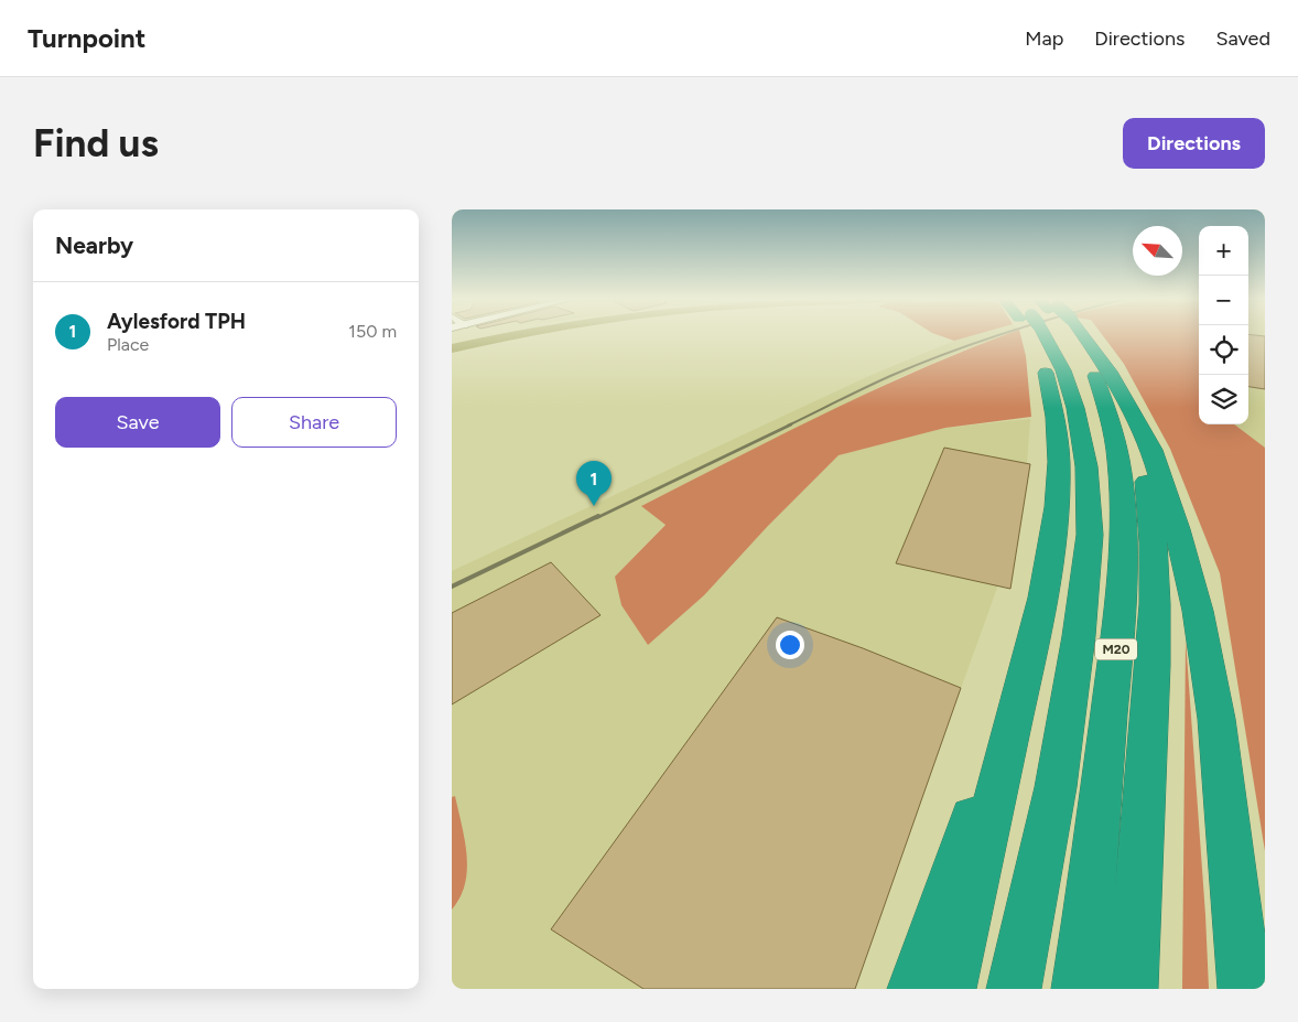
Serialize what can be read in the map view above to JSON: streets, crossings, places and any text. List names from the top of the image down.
{
  "streets": {
    "highway": ["M20"]
  },
  "north": "top left",
  "page": {
    "header": "Turnpoint",
    "nav": ["Map", "Directions", "Saved"],
    "buttons": [
      "Directions",
      ["Save", "Share"]
    ],
    "title": "Find us",
    "heading": "Nearby",
    "map_buttons": ["+", "−"],
    "list": [
      {
        "mark": "1",
        "name": "Aylesford TPH",
        "note": "Place",
        "value": "150 m"
      }
    ],
    "pins": "1"
  }
}
